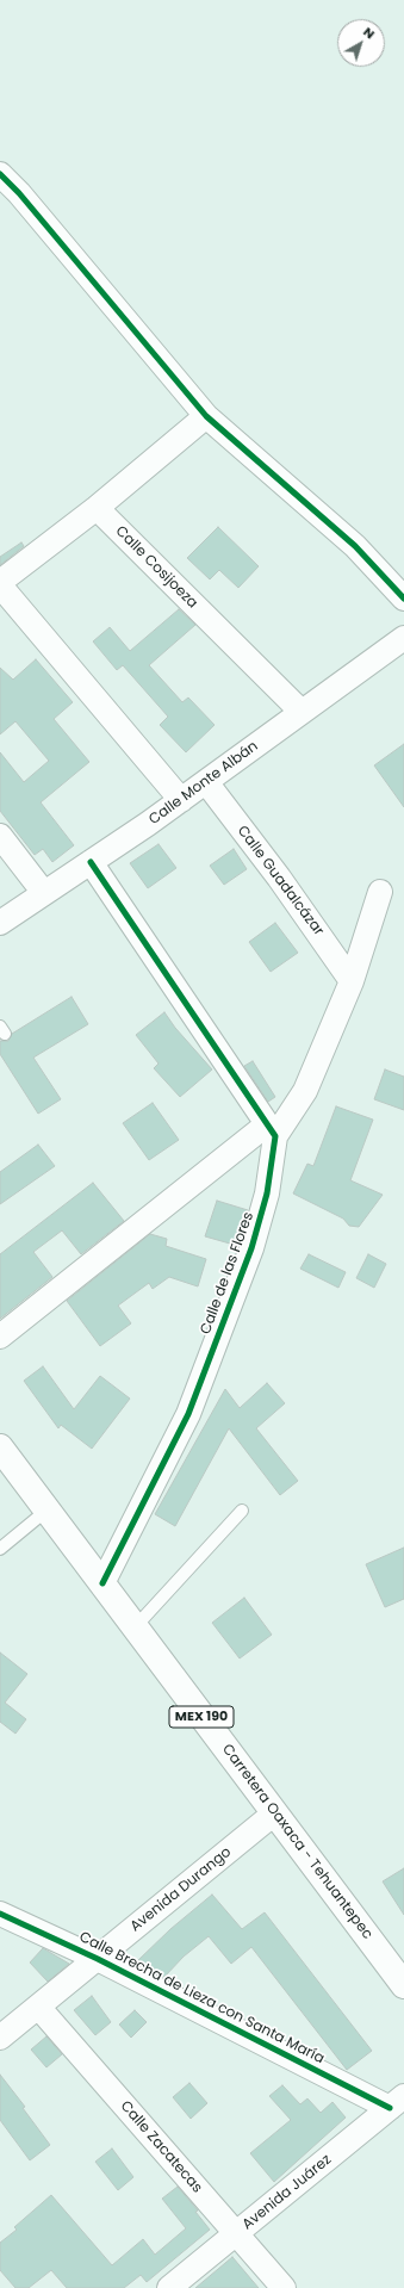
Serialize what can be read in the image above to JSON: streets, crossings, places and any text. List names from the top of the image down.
{
  "streets": {
    "main road": ["MEX 190", "Carretera Oaxaca - Tehuantepec"],
    "street": [
      "Calle Cosijoeza",
      "Calle Monte Albán",
      "Calle Guadalcázar",
      "Calle de las Flores",
      "Avenida Durango",
      "Calle Brecha de Lieza con Santa María",
      "Calle Zacatecas",
      "Avenida Juárez"
    ]
  },
  "crossings": [
    ["Calle Cosijoeza", "Calle Monte Albán"],
    ["Calle Monte Albán", "Calle Guadalcázar"],
    ["Calle Guadalcázar", "Calle de las Flores"],
    ["Calle de las Flores", "Carretera Oaxaca - Tehuantepec"],
    ["Carretera Oaxaca - Tehuantepec", "Avenida Durango"],
    ["Avenida Durango", "Calle Brecha de Lieza con Santa María"],
    ["Avenida Durango", "Calle Zacatecas"],
    ["Calle Brecha de Lieza con Santa María", "Avenida Juárez"],
    ["Calle Zacatecas", "Avenida Juárez"]
  ],
  "north": "top right"
}
